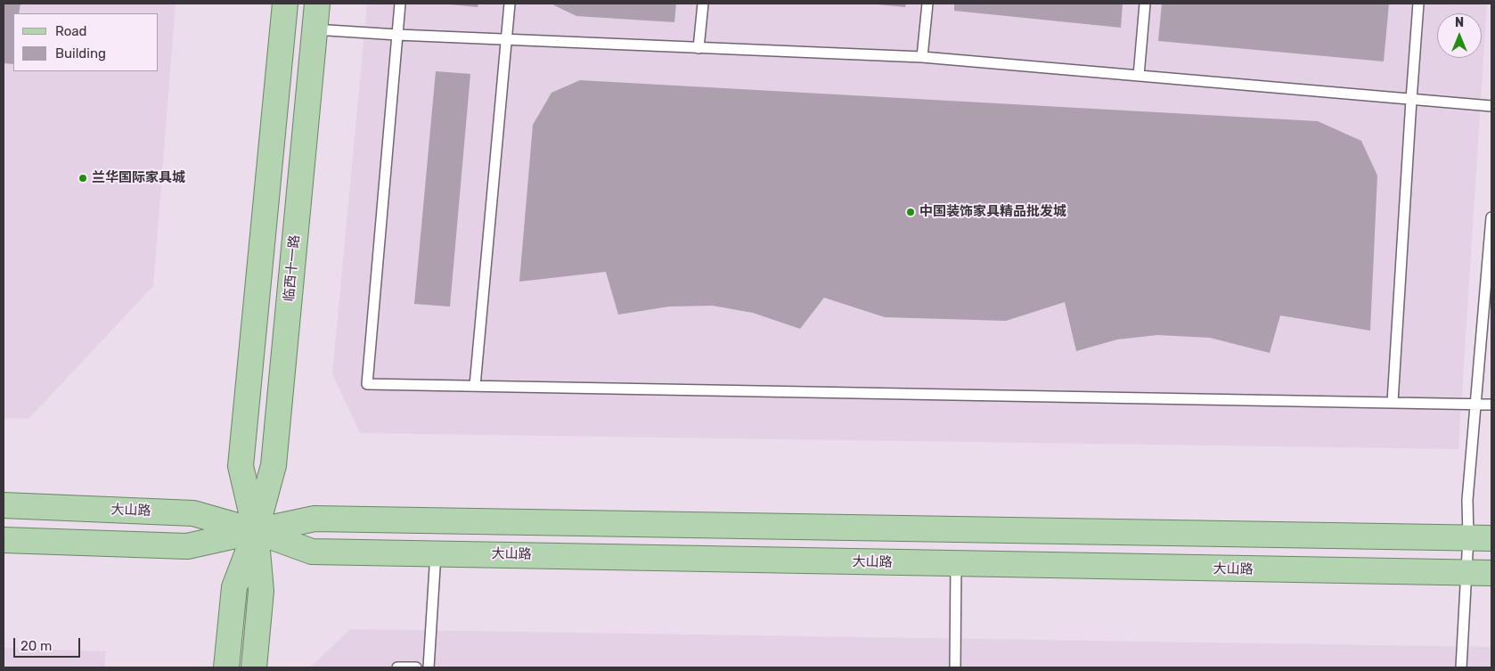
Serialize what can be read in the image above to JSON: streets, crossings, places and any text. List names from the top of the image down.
{
  "streets": {
    "main road": ["临西十一路", "大山路"]
  },
  "crossings": [
    ["临西十一路", "大山路"]
  ],
  "places": ["兰华国际家具城", "中国装饰家具精品批发城"],
  "legend": ["Road", "Building"],
  "scale_bar": "20 m",
  "north": "top"
}
